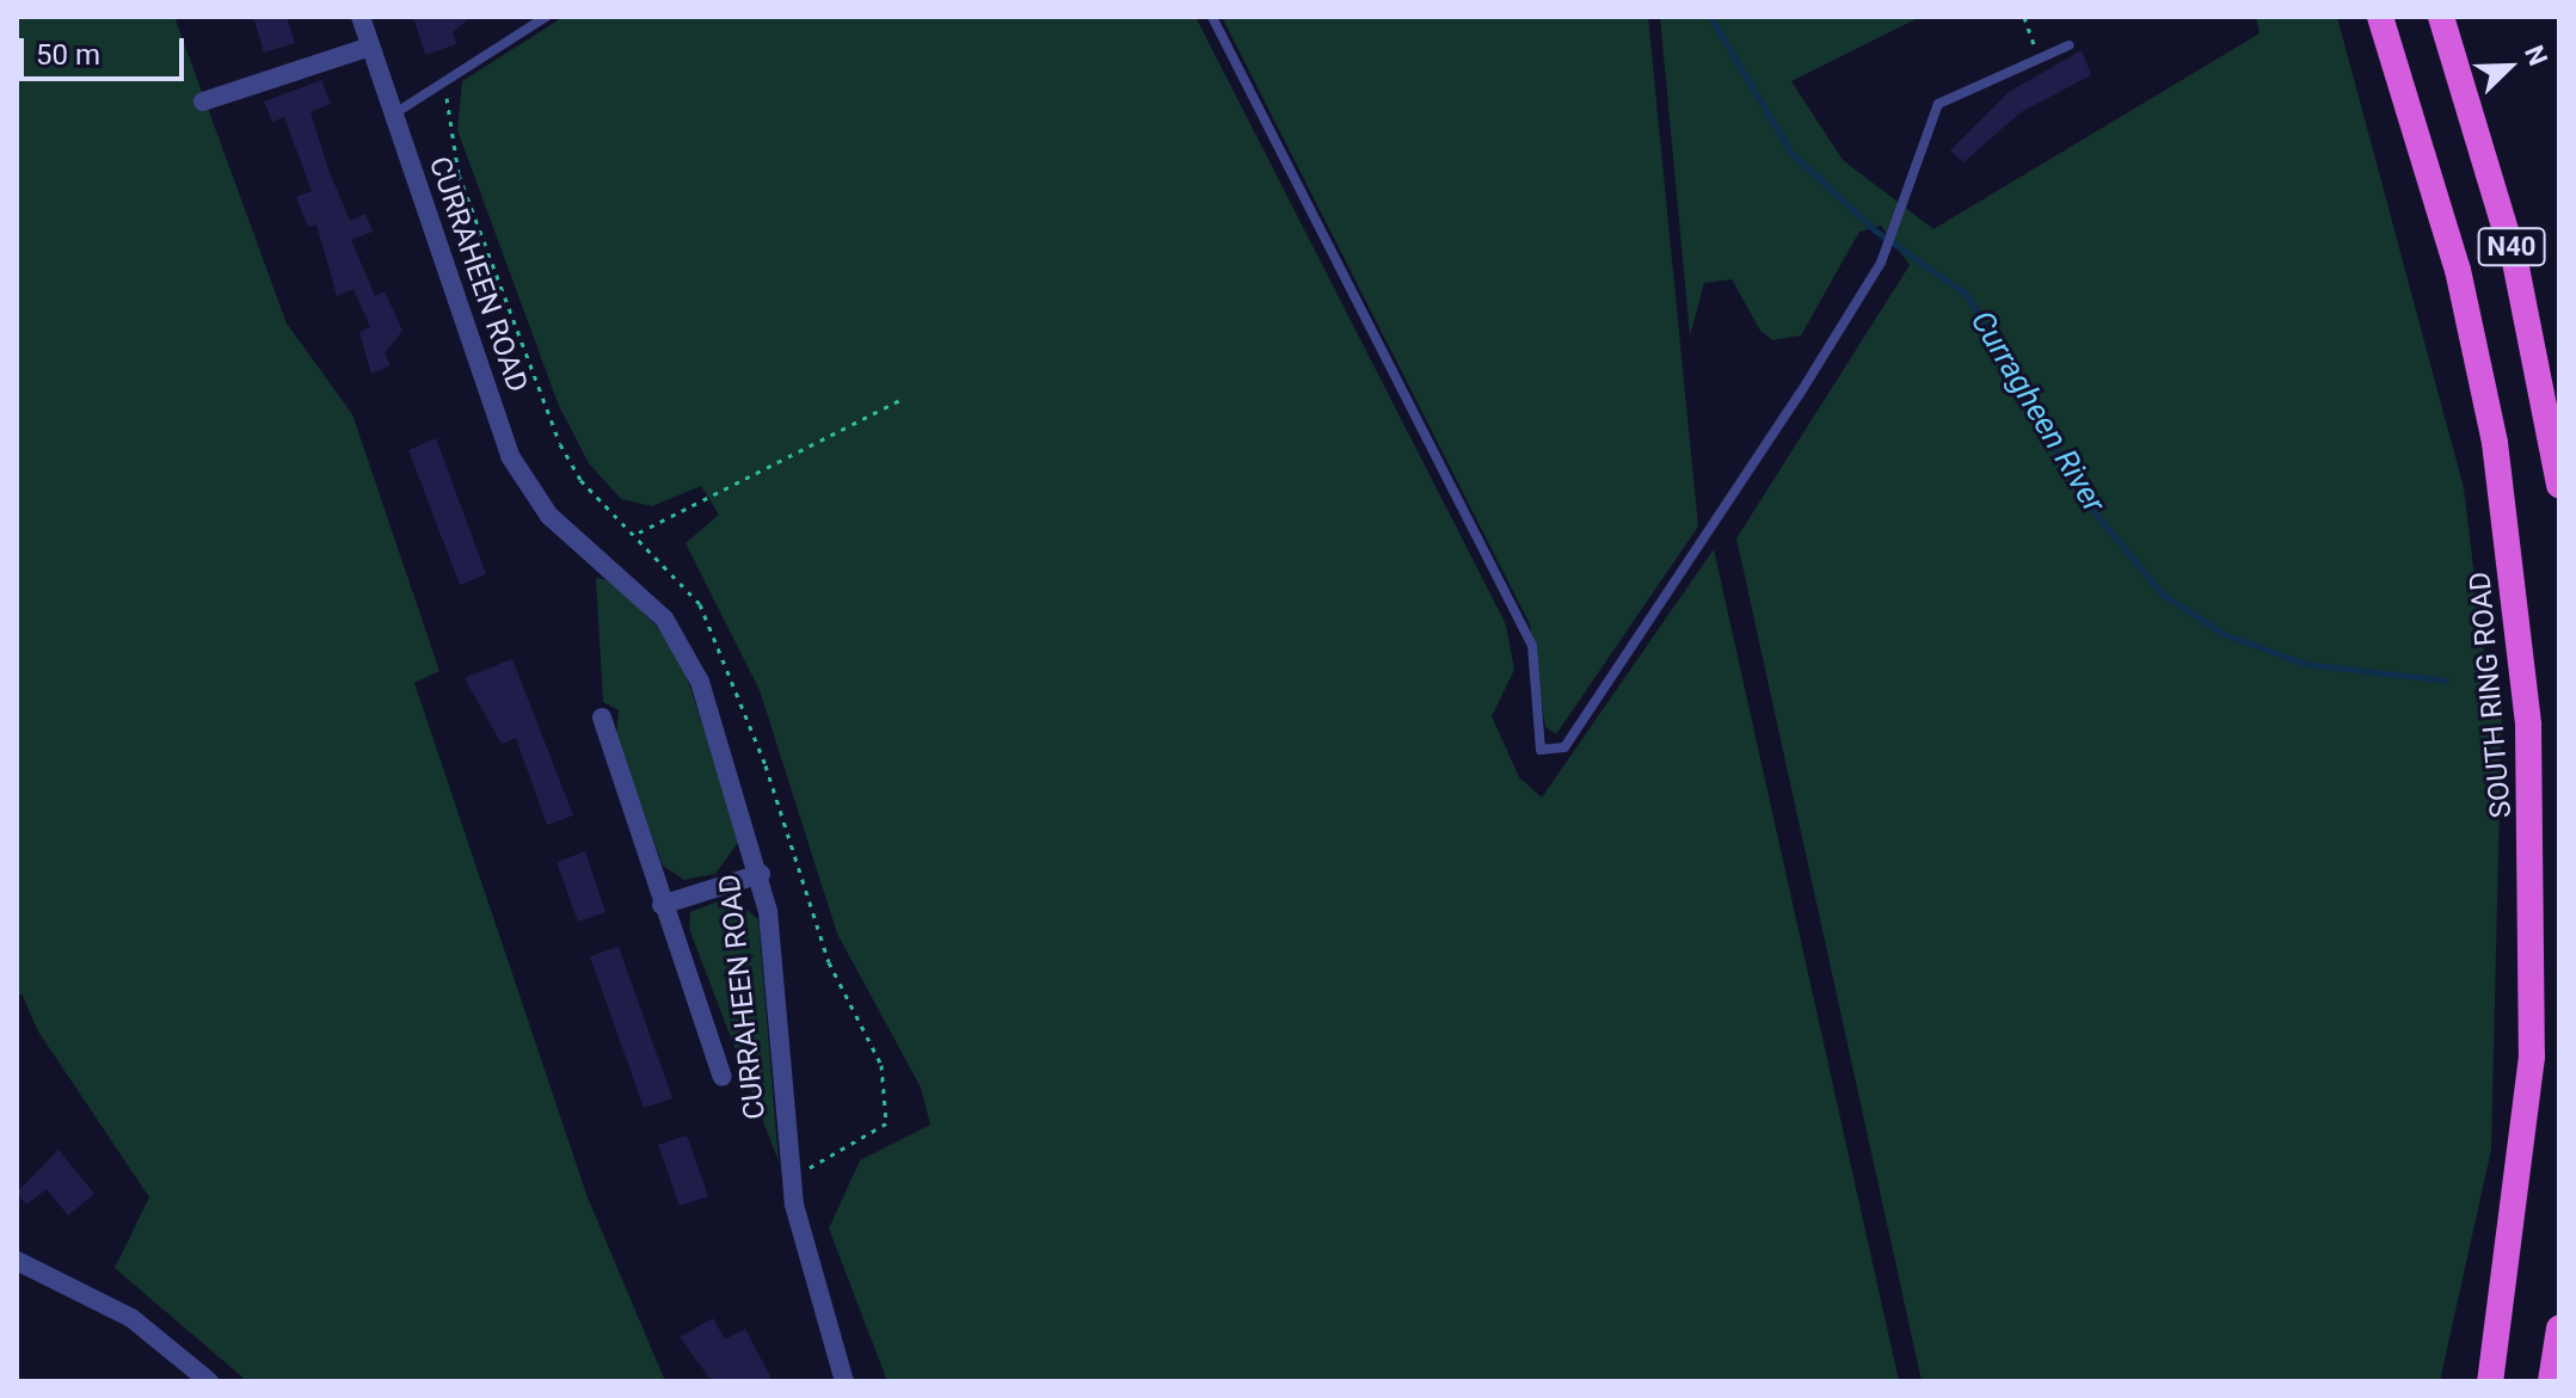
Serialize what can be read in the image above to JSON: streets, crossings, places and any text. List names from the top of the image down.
{
  "streets": {
    "highway": ["N40", "SOUTH RING ROAD"],
    "street": ["CURRAHEEN ROAD"]
  },
  "water": ["Curragheen River"],
  "scale_bar": "50 m",
  "north": "top right"
}
